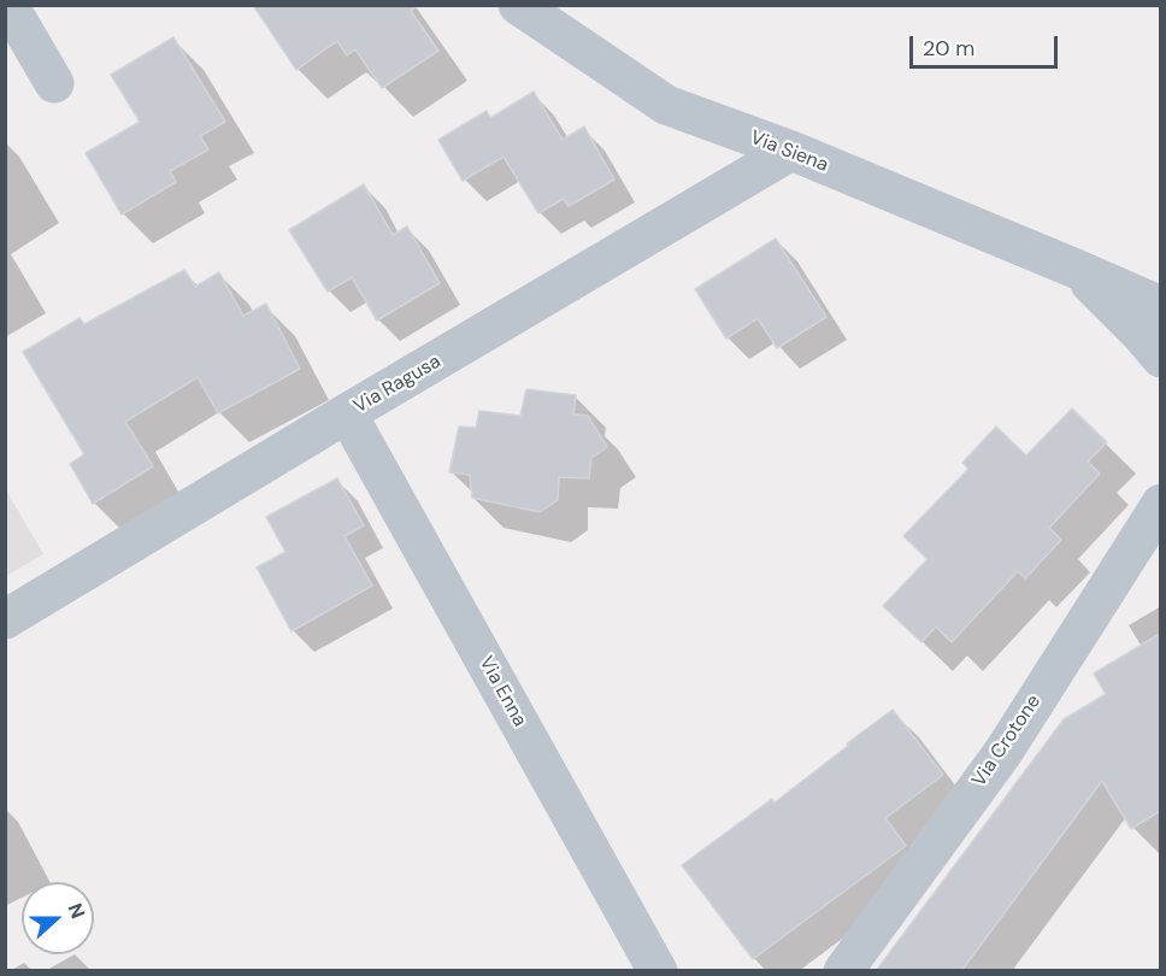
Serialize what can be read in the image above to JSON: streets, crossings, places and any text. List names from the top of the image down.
{
  "streets": {
    "street": [
      "Via Siena",
      "Via Ragusa",
      "Via Enna",
      "Via Crotone"
    ]
  },
  "crossings": [
    ["Via Siena", "Via Ragusa"],
    ["Via Ragusa", "Via Enna"]
  ],
  "scale_bar": "20 m",
  "north": "right"
}
